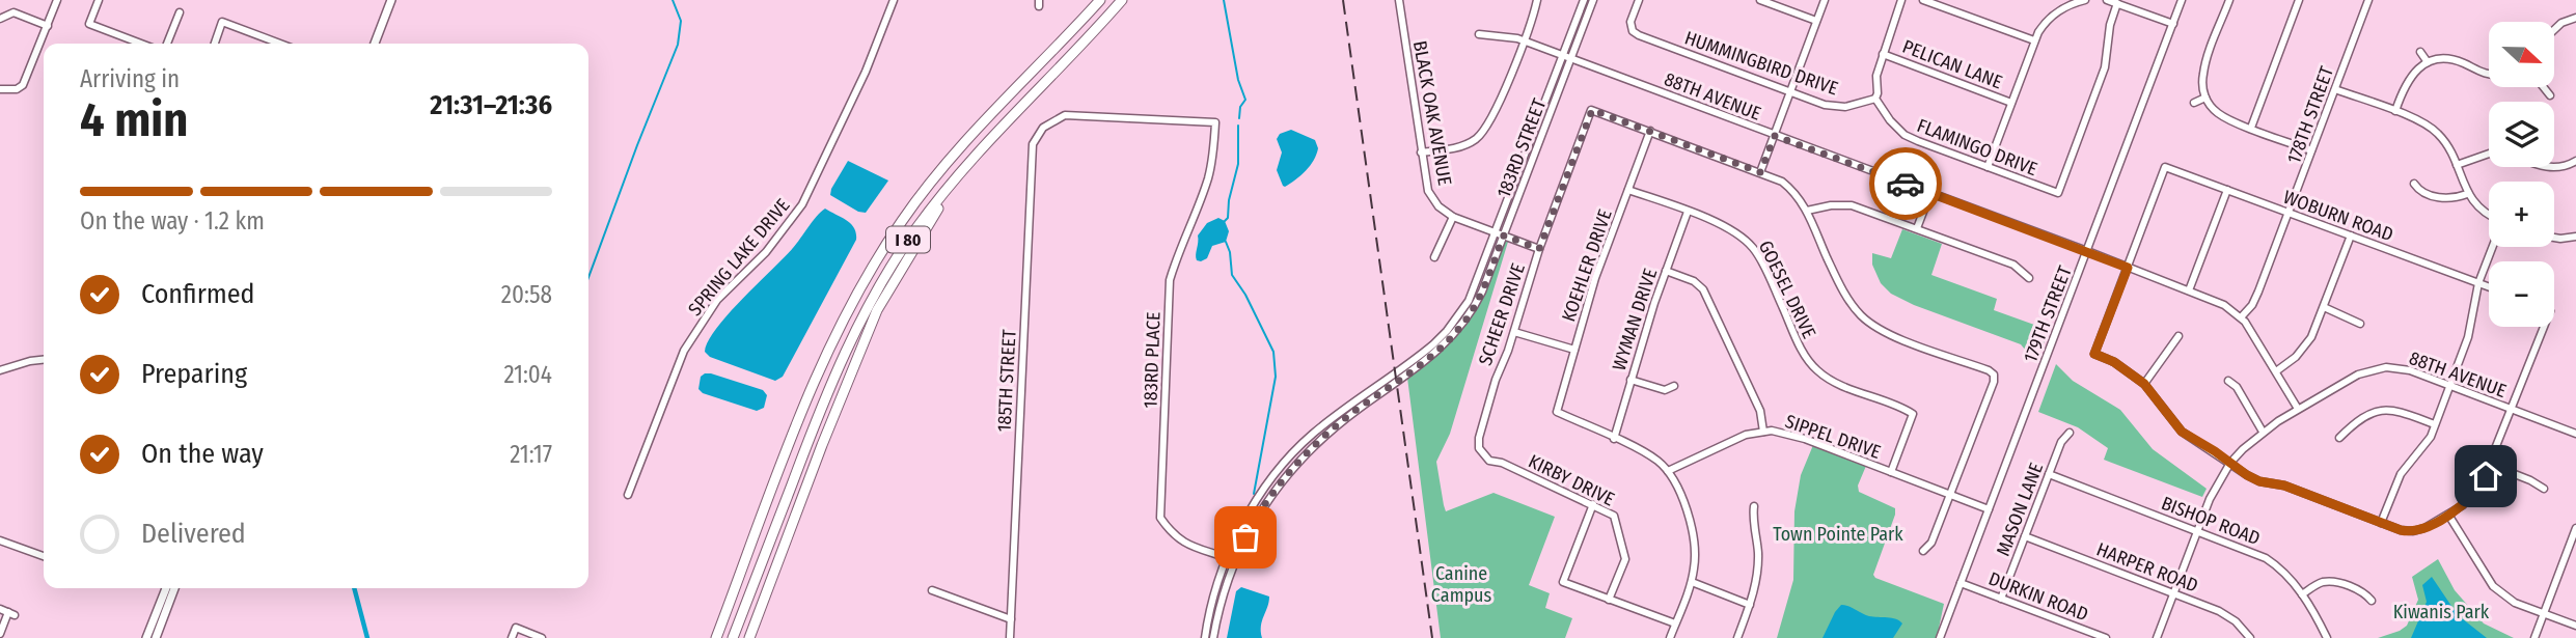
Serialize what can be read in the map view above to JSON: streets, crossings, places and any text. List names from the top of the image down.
{
  "streets": {
    "highway": ["I 80"],
    "street": [
      "HUMMINGBIRD DRIVE",
      "PELICAN LANE",
      "88TH AVENUE",
      "BLACK OAK AVENUE",
      "178TH STREET",
      "FLAMINGO DRIVE",
      "183RD STREET",
      "WOBURN ROAD",
      "SPRING LAKE DRIVE",
      "KOEHLER DRIVE",
      "GOESEL DRIVE",
      "SCHEER DRIVE",
      "179TH STREET",
      "WYMAN DRIVE",
      "183RD PLACE",
      "185TH STREET",
      "SIPPEL DRIVE",
      "KIRBY DRIVE",
      "MASON LANE",
      "BISHOP ROAD",
      "HARPER ROAD",
      "DURKIN ROAD"
    ]
  },
  "crossings": [
    ["HUMMINGBIRD DRIVE", "FLAMINGO DRIVE"],
    ["88TH AVENUE", "178TH STREET"],
    ["88TH AVENUE", "183RD STREET"],
    ["88TH AVENUE", "WOBURN ROAD"],
    ["88TH AVENUE", "179TH STREET"],
    ["BLACK OAK AVENUE", "183RD STREET"],
    ["BLACK OAK AVENUE", "SCHEER DRIVE"],
    ["178TH STREET", "WOBURN ROAD"],
    ["183RD STREET", "183RD PLACE"],
    ["KOEHLER DRIVE", "GOESEL DRIVE"],
    ["KOEHLER DRIVE", "SCHEER DRIVE"],
    ["KOEHLER DRIVE", "WYMAN DRIVE"],
    ["GOESEL DRIVE", "WYMAN DRIVE"],
    ["GOESEL DRIVE", "SIPPEL DRIVE"],
    ["SCHEER DRIVE", "KIRBY DRIVE"],
    ["179TH STREET", "SIPPEL DRIVE"],
    ["179TH STREET", "DURKIN ROAD"],
    ["183RD PLACE", "185TH STREET"],
    ["MASON LANE", "BISHOP ROAD"],
    ["MASON LANE", "HARPER ROAD"],
    ["MASON LANE", "DURKIN ROAD"]
  ],
  "parks": ["Town Pointe Park", "Canine Campus", "Kiwanis Park"],
  "north": "right",
  "page": {
    "map_buttons": ["+", "−"],
    "heading": ["4 min", "Arriving in", "21:31–21:36"],
    "bar": "On the way · 1.2 km",
    "list": [
      ["Confirmed", "20:58"],
      ["Preparing", "21:04"],
      ["On the way", "21:17"],
      "Delivered"
    ]
  }
}
